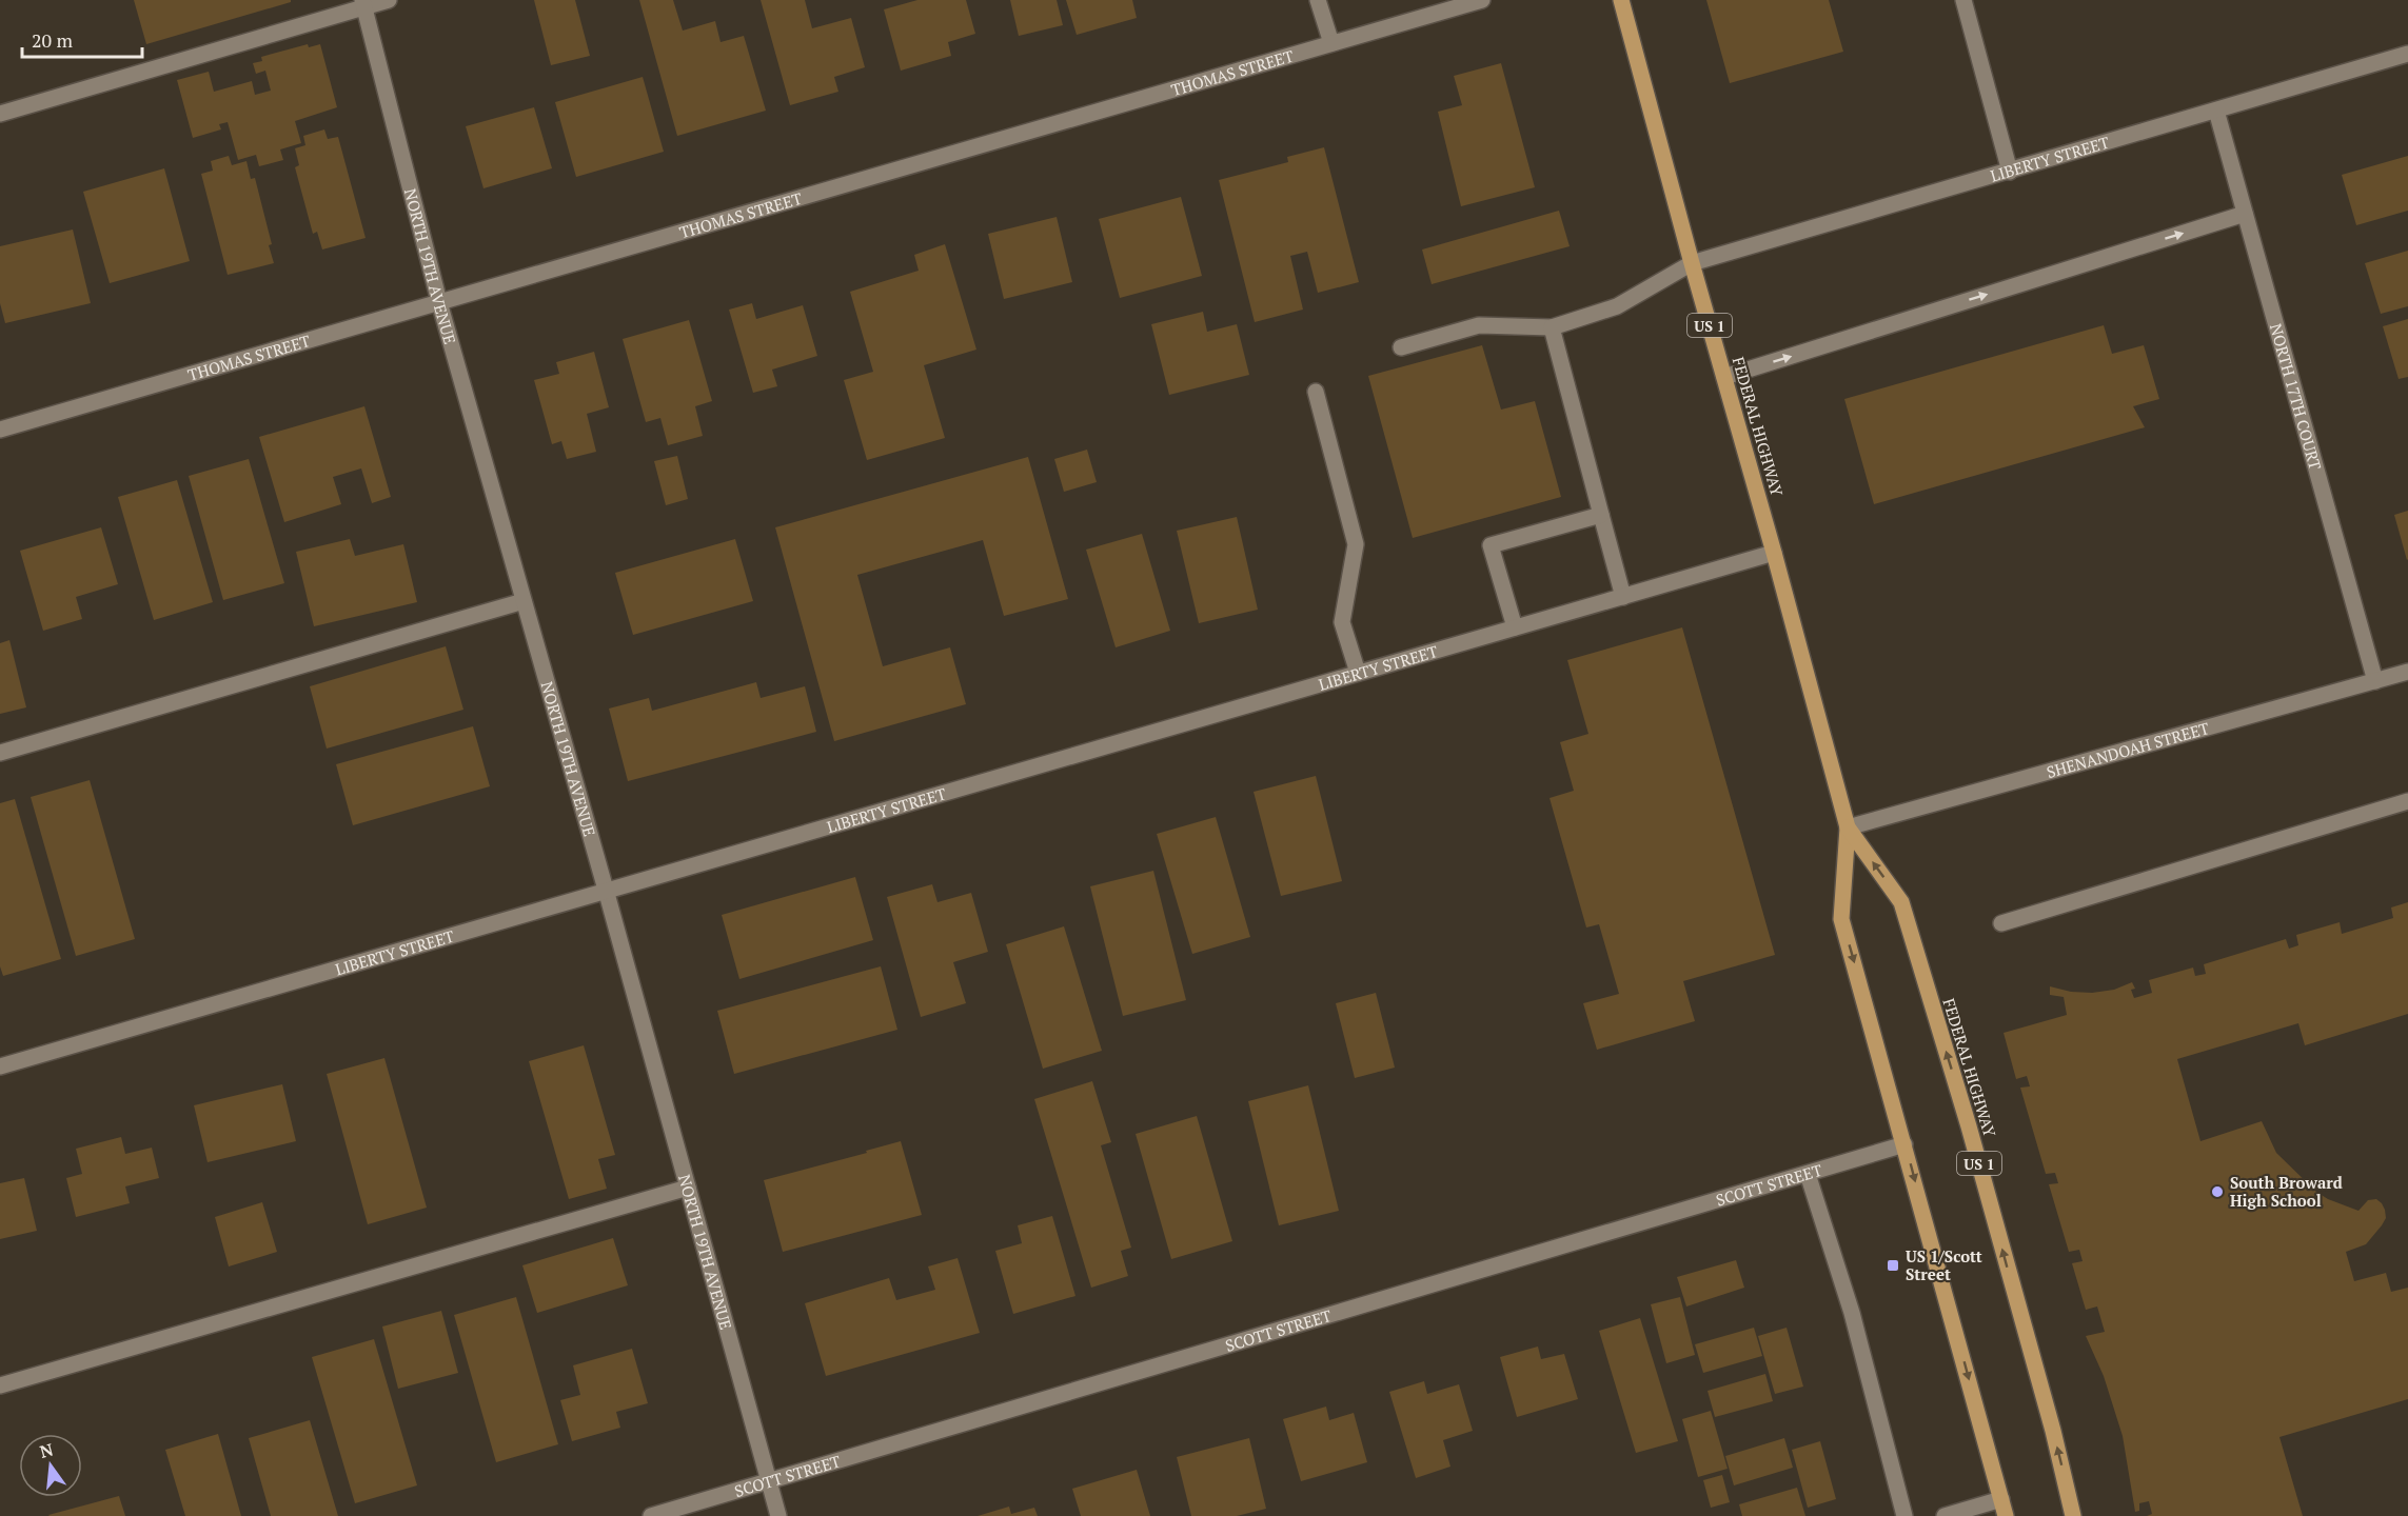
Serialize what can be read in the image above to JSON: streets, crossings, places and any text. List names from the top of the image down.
{
  "streets": {
    "main road": ["US 1", "FEDERAL HIGHWAY"],
    "street": [
      "THOMAS STREET",
      "LIBERTY STREET",
      "NORTH 19TH AVENUE",
      "NORTH 17TH COURT",
      "SHENANDOAH STREET",
      "SCOTT STREET"
    ]
  },
  "crossings": [
    ["THOMAS STREET", "NORTH 19TH AVENUE"],
    ["LIBERTY STREET", "NORTH 19TH AVENUE"],
    ["LIBERTY STREET", "NORTH 17TH COURT"],
    ["LIBERTY STREET", "FEDERAL HIGHWAY"],
    ["NORTH 19TH AVENUE", "SCOTT STREET"],
    ["NORTH 17TH COURT", "SHENANDOAH STREET"],
    ["FEDERAL HIGHWAY", "SHENANDOAH STREET"],
    ["FEDERAL HIGHWAY", "SCOTT STREET"]
  ],
  "places": {
    "other": ["South Broward High School"],
    "transit": ["US 1/Scott Street"]
  },
  "scale_bar": "20 m",
  "north": "top"
}
